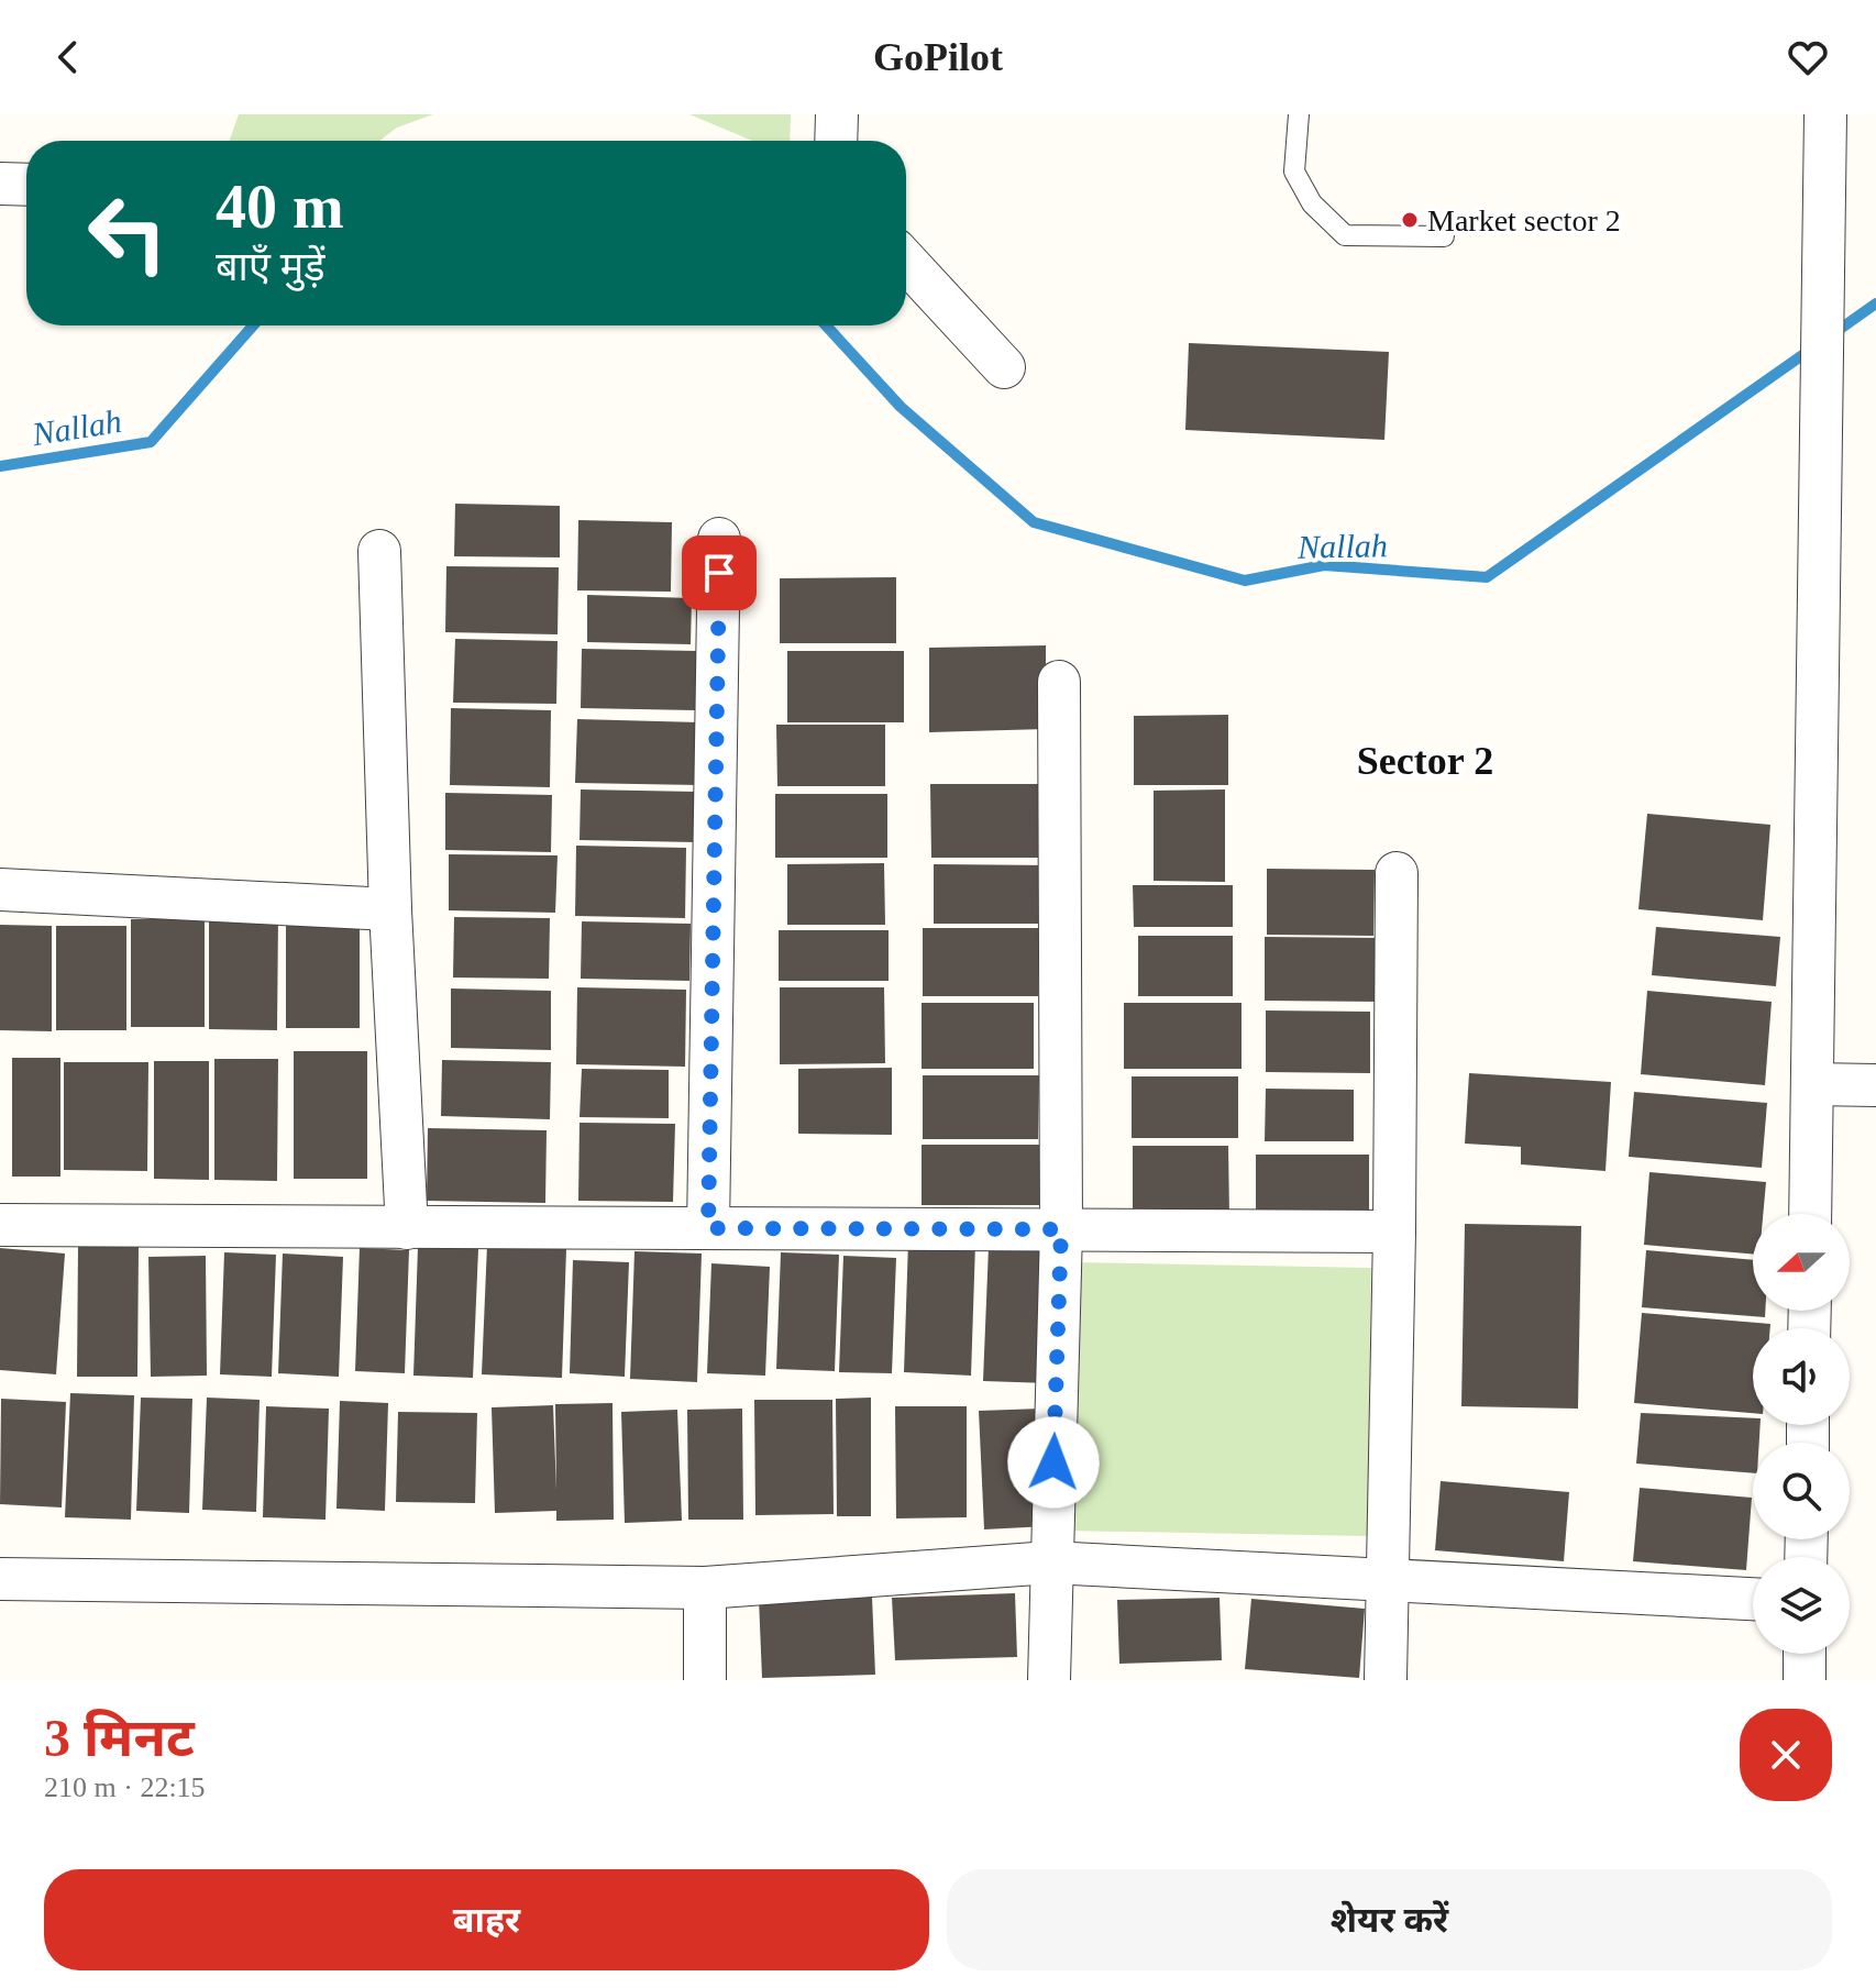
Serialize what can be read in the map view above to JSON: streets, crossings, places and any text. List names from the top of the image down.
{
  "districts": ["Sector 2"],
  "water": ["Nallah"],
  "places": ["Market sector 2"],
  "north": "left",
  "page": {
    "header": "GoPilot",
    "turn": ["40 m", "बाएँ मुड़ें"],
    "heading": ["3 मिनट", "210 m · 22:15"],
    "buttons": ["बाहर", "शेयर करें"]
  }
}
